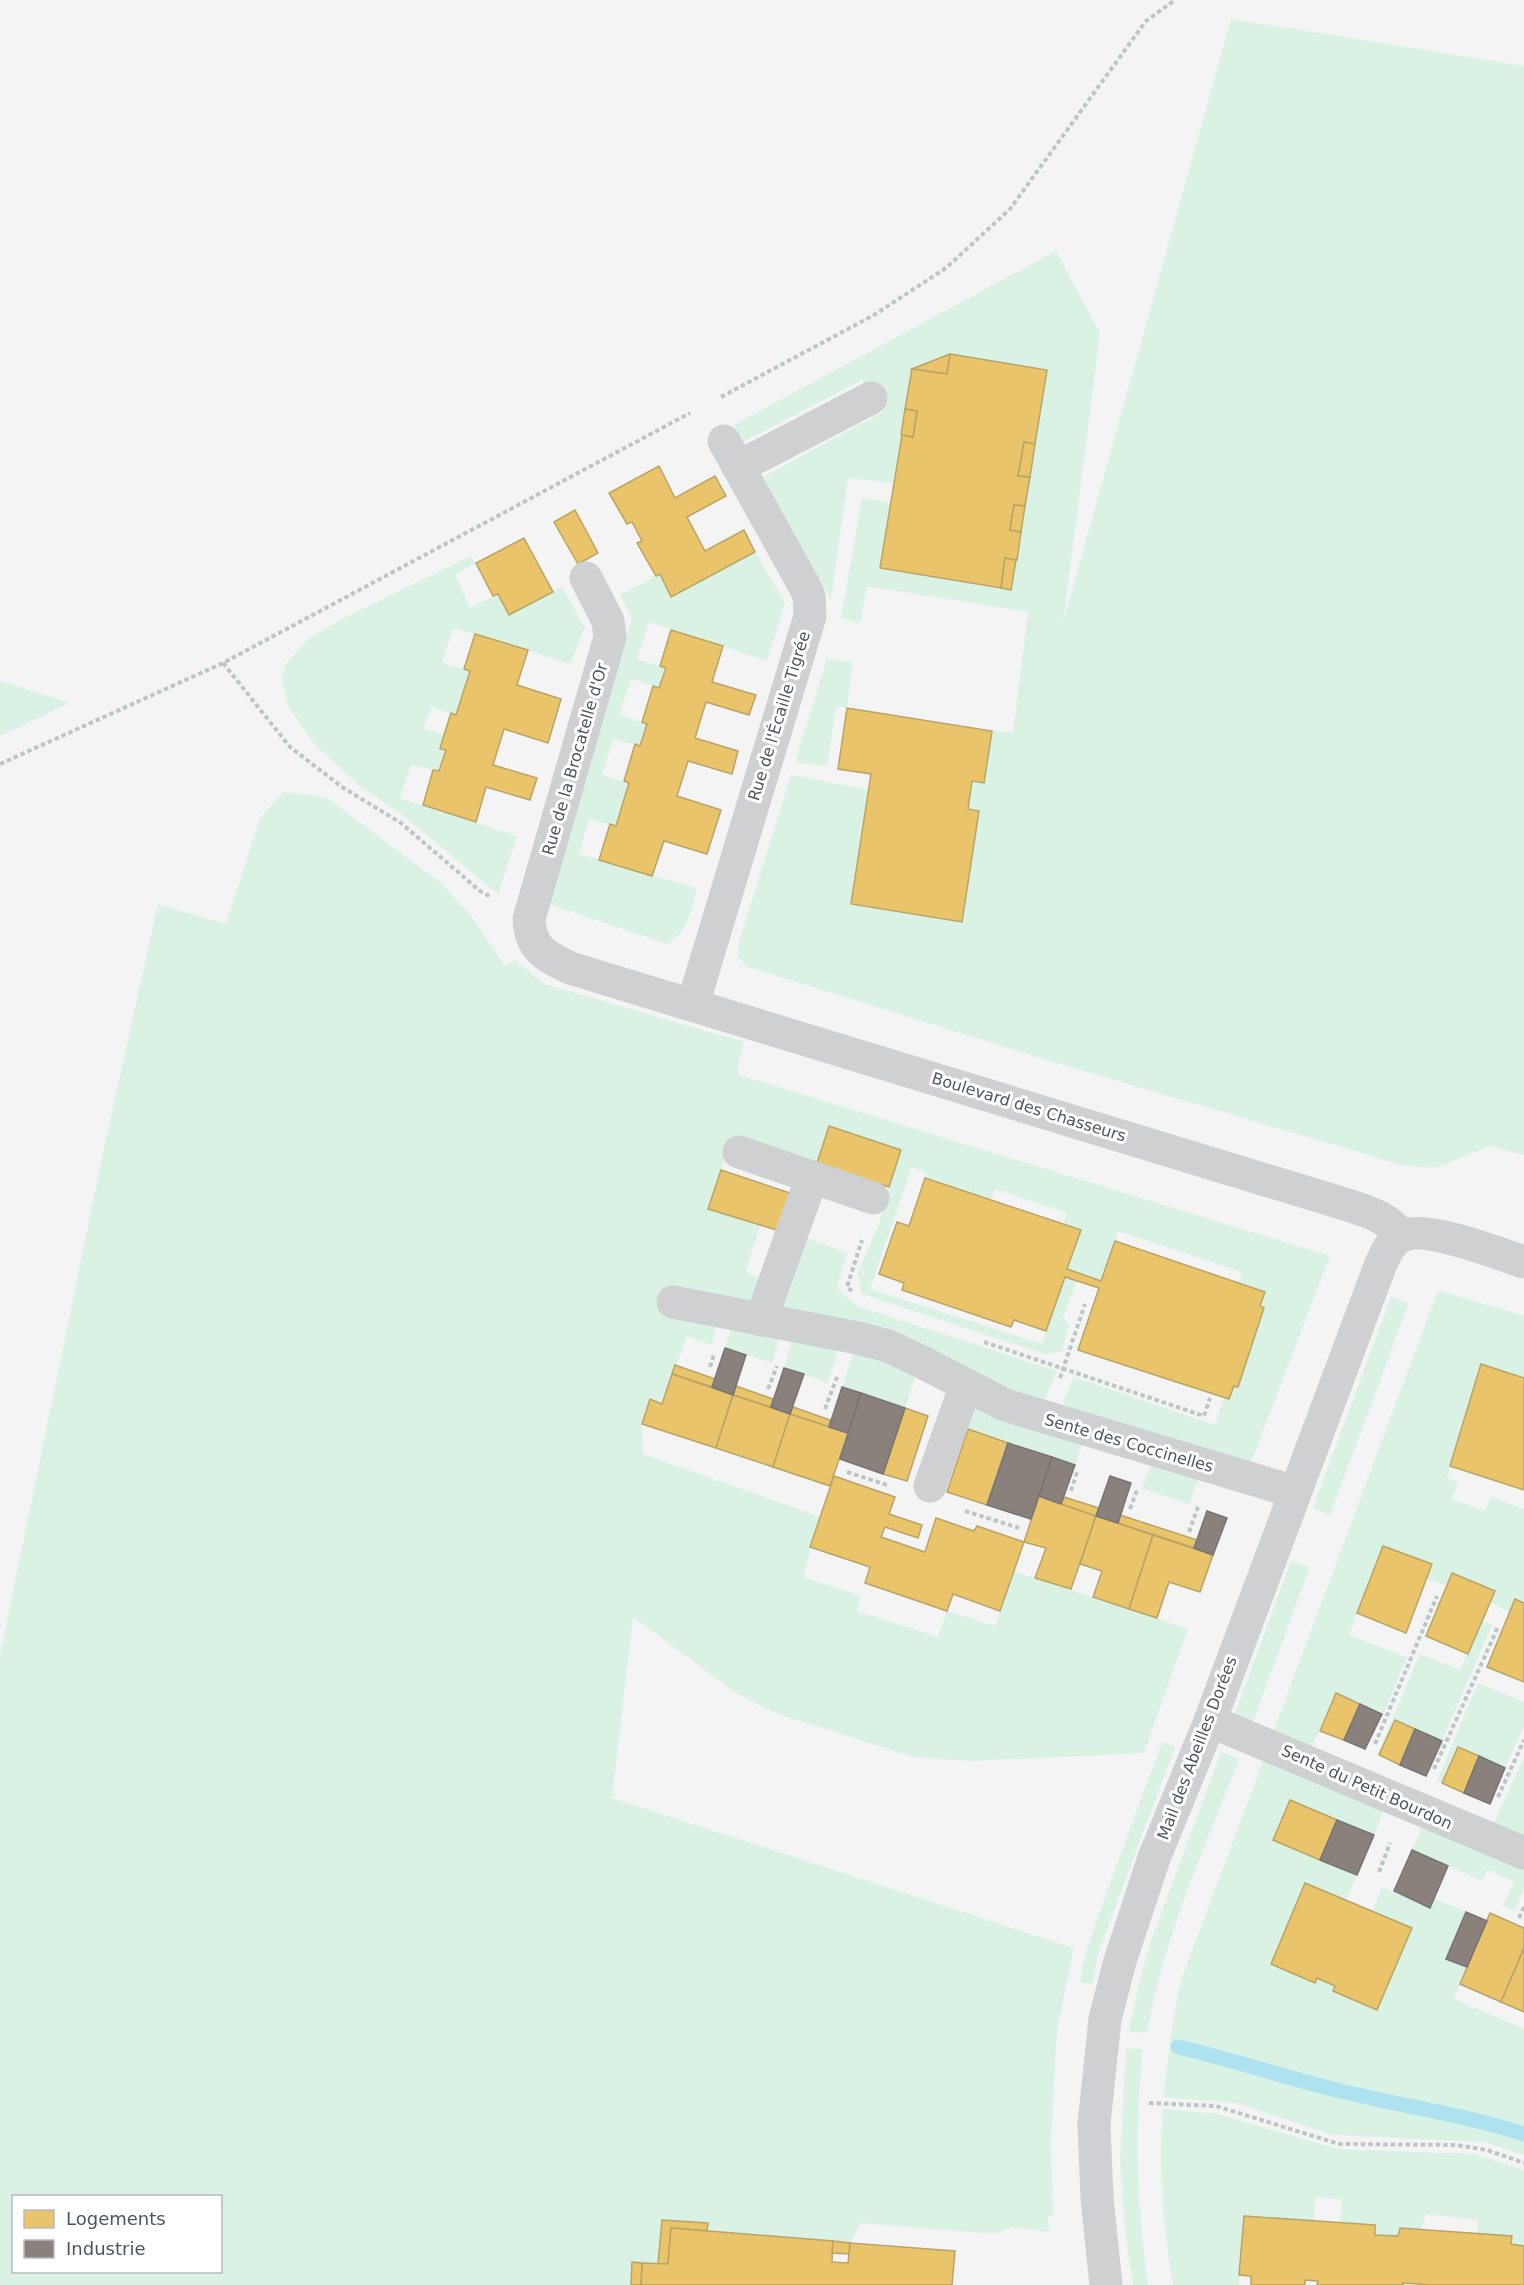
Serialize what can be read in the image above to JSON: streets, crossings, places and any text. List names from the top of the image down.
{
  "streets": {
    "street": [
      "Rue de l'Écaille Tigrée",
      "Rue de la Brocatelle d'Or",
      "Boulevard des Chasseurs",
      "Sente des Coccinelles",
      "Mail des Abeilles Dorées",
      "Sente du Petit Bourdon"
    ]
  },
  "crossings": [
    ["Rue de l'Écaille Tigrée", "Boulevard des Chasseurs"],
    ["Rue de la Brocatelle d'Or", "Boulevard des Chasseurs"],
    ["Boulevard des Chasseurs", "Mail des Abeilles Dorées"],
    ["Sente des Coccinelles", "Mail des Abeilles Dorées"],
    ["Mail des Abeilles Dorées", "Sente du Petit Bourdon"]
  ],
  "legend": ["Logements", "Industrie"]
}
